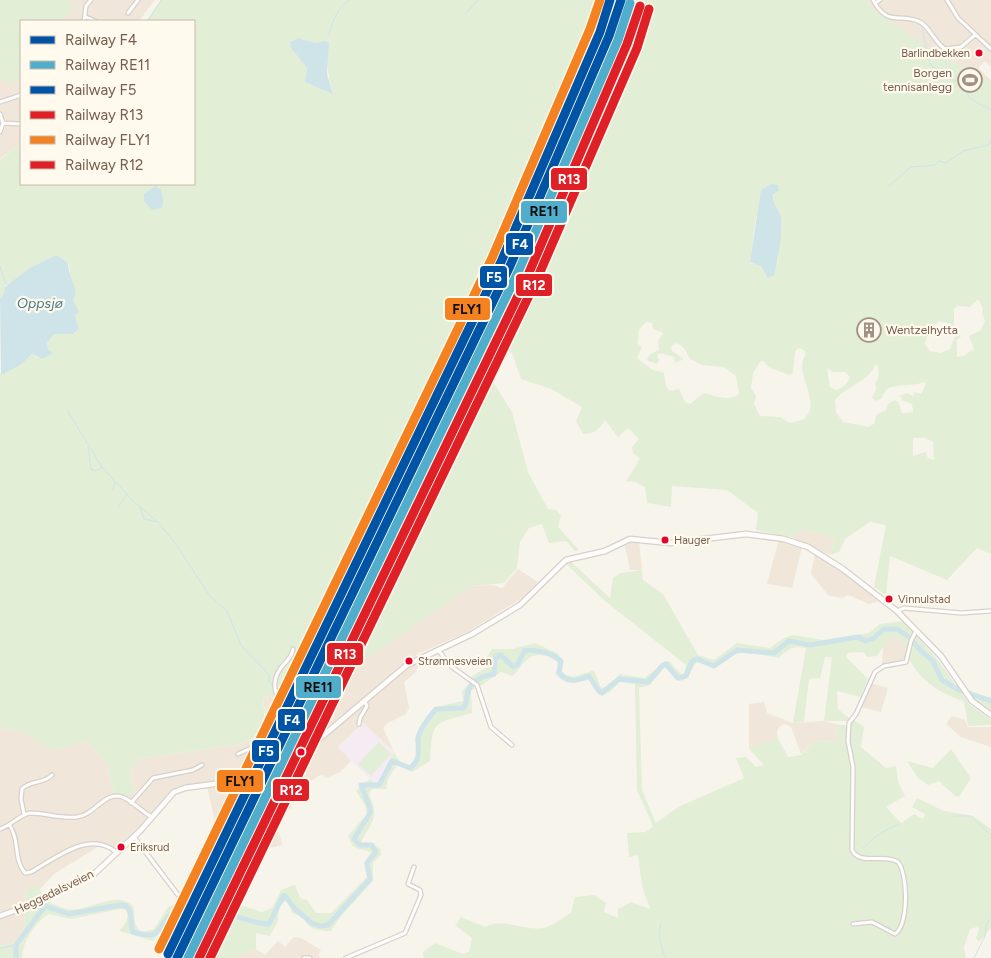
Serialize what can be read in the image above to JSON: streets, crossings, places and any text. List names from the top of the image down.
{
  "streets": {
    "main road": ["Heggedalsveien"]
  },
  "water": ["Oppsjø"],
  "places": {
    "other": [
      "Barlindbekken",
      "Hauger",
      "Vinnulstad",
      "Strømnesveien",
      "Eriksrud"
    ],
    "sports": ["Borgen tennisanlegg"],
    "building": ["Wentzelhytta"]
  },
  "lines": [
    "rail line F4",
    "rail line F5",
    "rail line FLY1",
    "rail line RE11",
    "rail line R13",
    "rail line R12"
  ],
  "legend": [
    "Railway F4",
    "Railway RE11",
    "Railway F5",
    "Railway R13",
    "Railway FLY1",
    "Railway R12"
  ]
}
